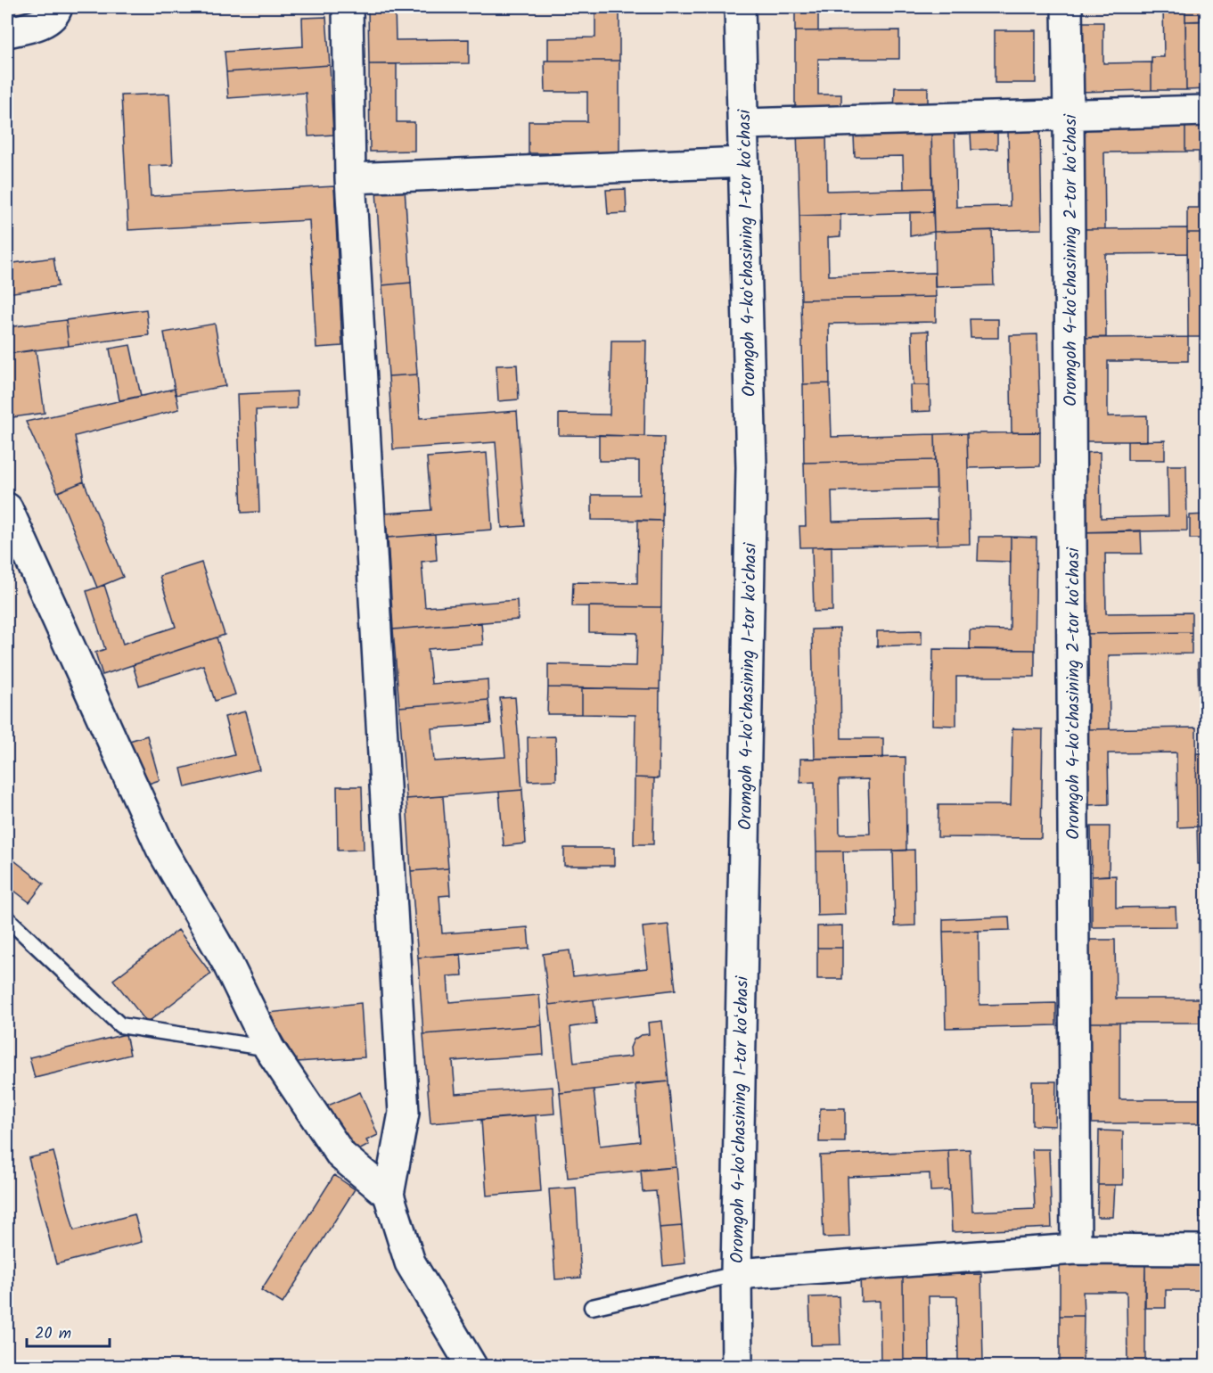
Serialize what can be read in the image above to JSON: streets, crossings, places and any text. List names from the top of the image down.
{
  "streets": {
    "street": ["Oromgoh 4-koʻchasining 1-tor koʻchasi", "Oromgoh 4-koʻchasining 2-tor koʻchasi"]
  },
  "scale_bar": "20 m"
}
